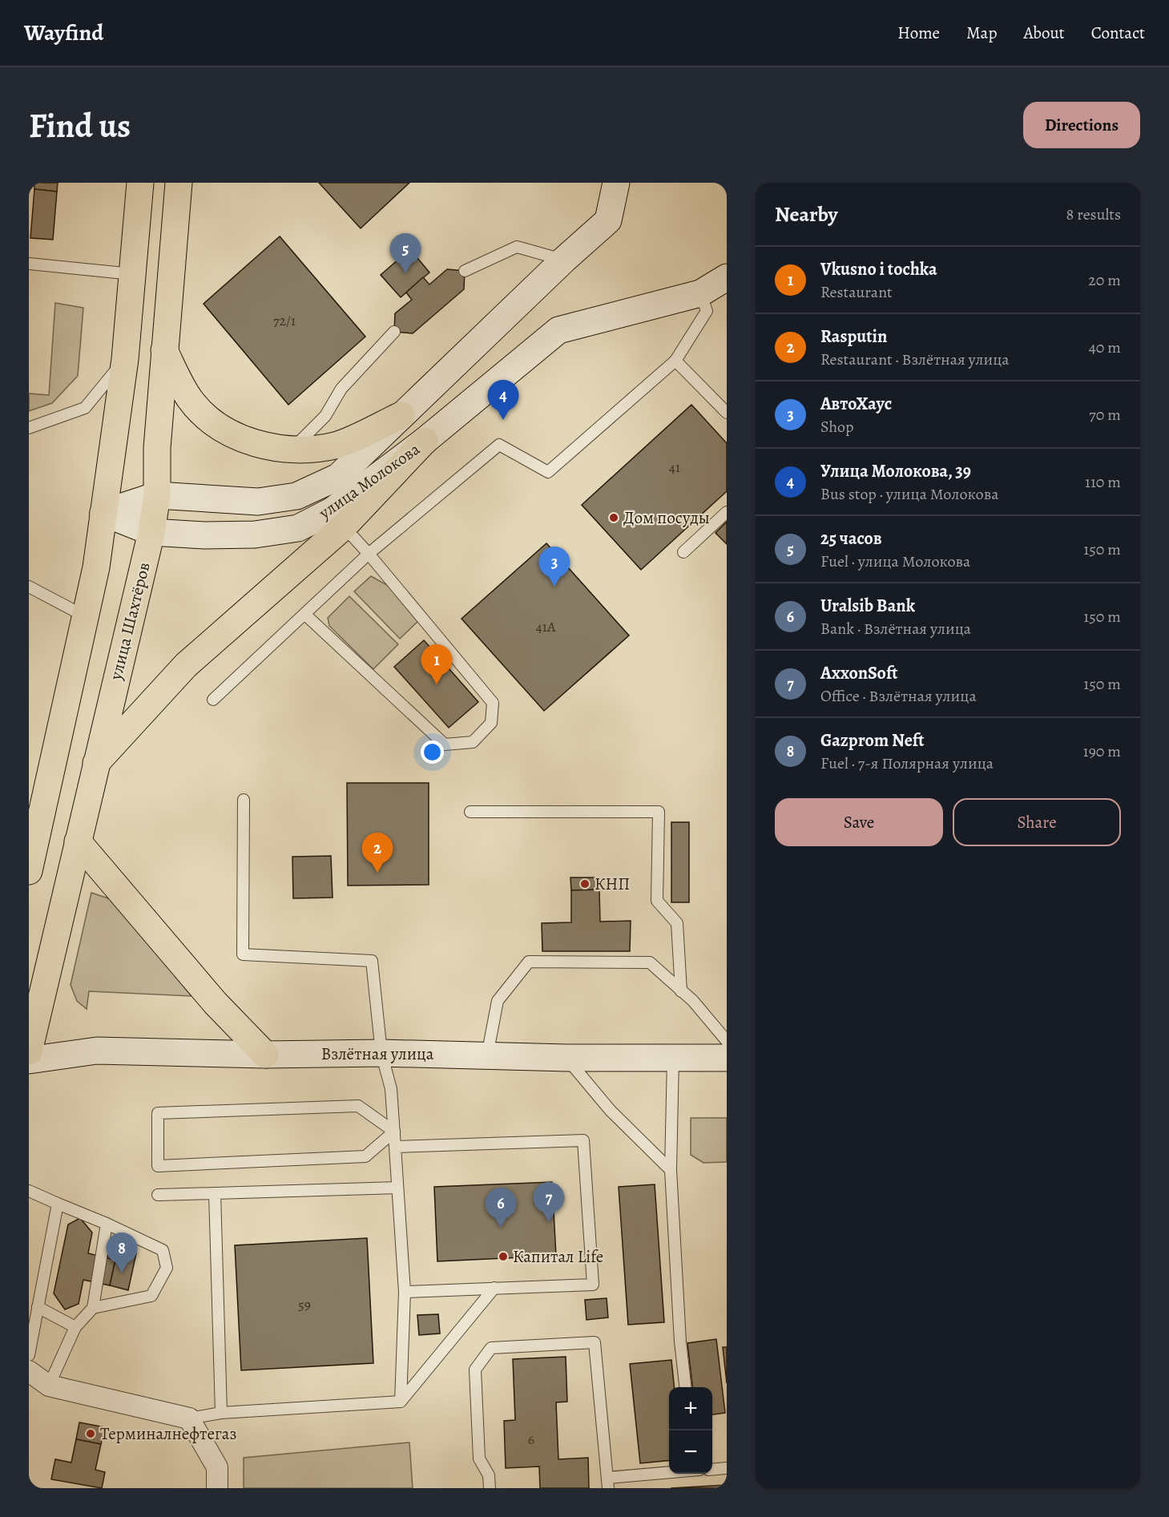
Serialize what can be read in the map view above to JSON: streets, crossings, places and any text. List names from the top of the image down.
{
  "streets": {
    "main road": ["улица Молокова", "улица Шахтёров", "Взлётная улица"]
  },
  "crossings": [
    ["улица Молокова", "улица Шахтёров"]
  ],
  "places": [
    "Дом посуды",
    "КНП",
    "Капитал Life",
    "Терминалнефтегаз"
  ],
  "house_numbers": [
    "72/1",
    "41",
    "41А",
    "59",
    "6"
  ],
  "page": {
    "header": "Wayfind",
    "nav": [
      "Home",
      "Map",
      "About",
      "Contact"
    ],
    "buttons": [
      "Directions",
      ["Save", "Share"]
    ],
    "title": "Find us",
    "heading": ["Nearby", "8 results"],
    "pins": [
      "5",
      "4",
      "3",
      "1",
      "2",
      "7",
      "6",
      "8"
    ],
    "list": [
      {
        "mark": "1",
        "name": "Vkusno i tochka",
        "note": "Restaurant",
        "value": "20 m"
      },
      {
        "mark": "2",
        "name": "Rasputin",
        "note": "Restaurant · Взлётная улица",
        "value": "40 m"
      },
      {
        "mark": "3",
        "name": "АвтоХаус",
        "note": "Shop",
        "value": "70 m"
      },
      {
        "mark": "4",
        "name": "Улица Молокова, 39",
        "note": "Bus stop · улица Молокова",
        "value": "110 m"
      },
      {
        "mark": "5",
        "name": "25 часов",
        "note": "Fuel · улица Молокова",
        "value": "150 m"
      },
      {
        "mark": "6",
        "name": "Uralsib Bank",
        "note": "Bank · Взлётная улица",
        "value": "150 m"
      },
      {
        "mark": "7",
        "name": "AxxonSoft",
        "note": "Office · Взлётная улица",
        "value": "150 m"
      },
      {
        "mark": "8",
        "name": "Gazprom Neft",
        "note": "Fuel · 7-я Полярная улица",
        "value": "190 m"
      }
    ],
    "map_buttons": ["+", "−"]
  }
}
